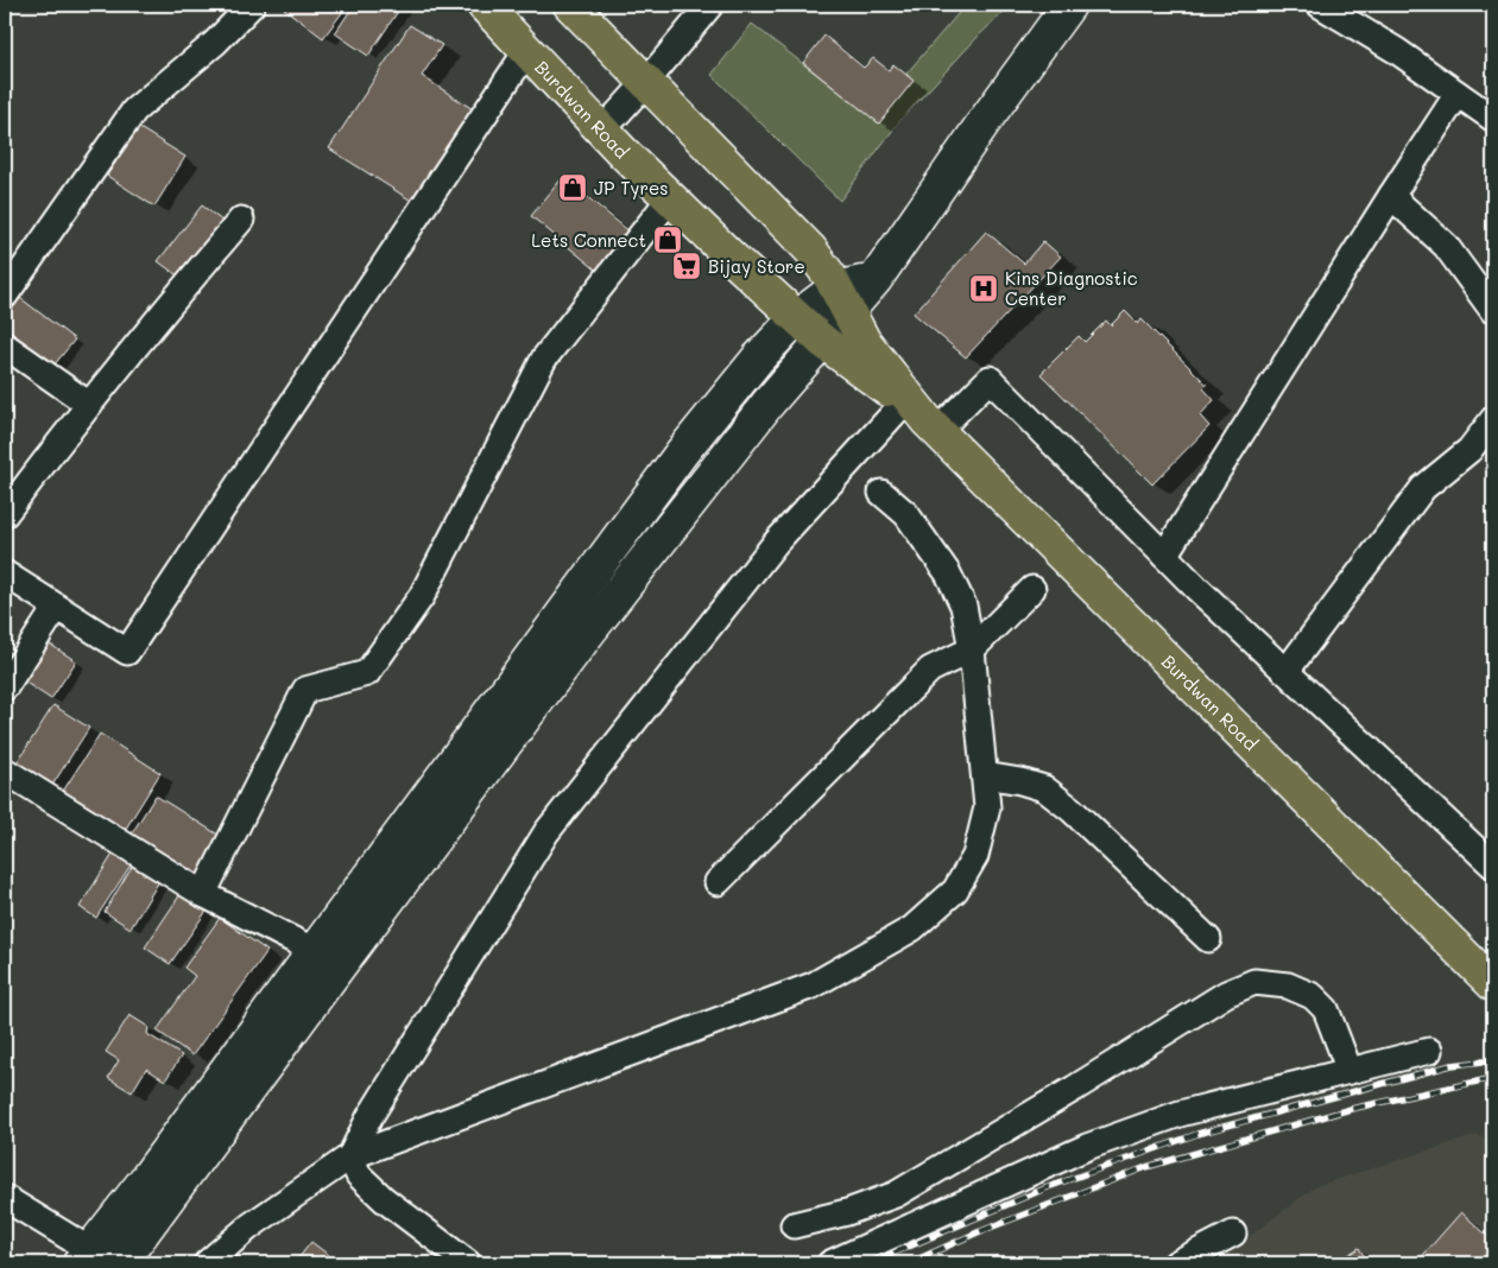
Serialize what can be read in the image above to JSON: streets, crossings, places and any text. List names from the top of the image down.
{
  "streets": {
    "main road": ["Burdwan Road"]
  },
  "places": {
    "shop": ["JP Tyres", "Lets Connect"],
    "supermarket": ["Bijay Store"],
    "hospital": ["Kins Diagnostic Center"]
  }
}
